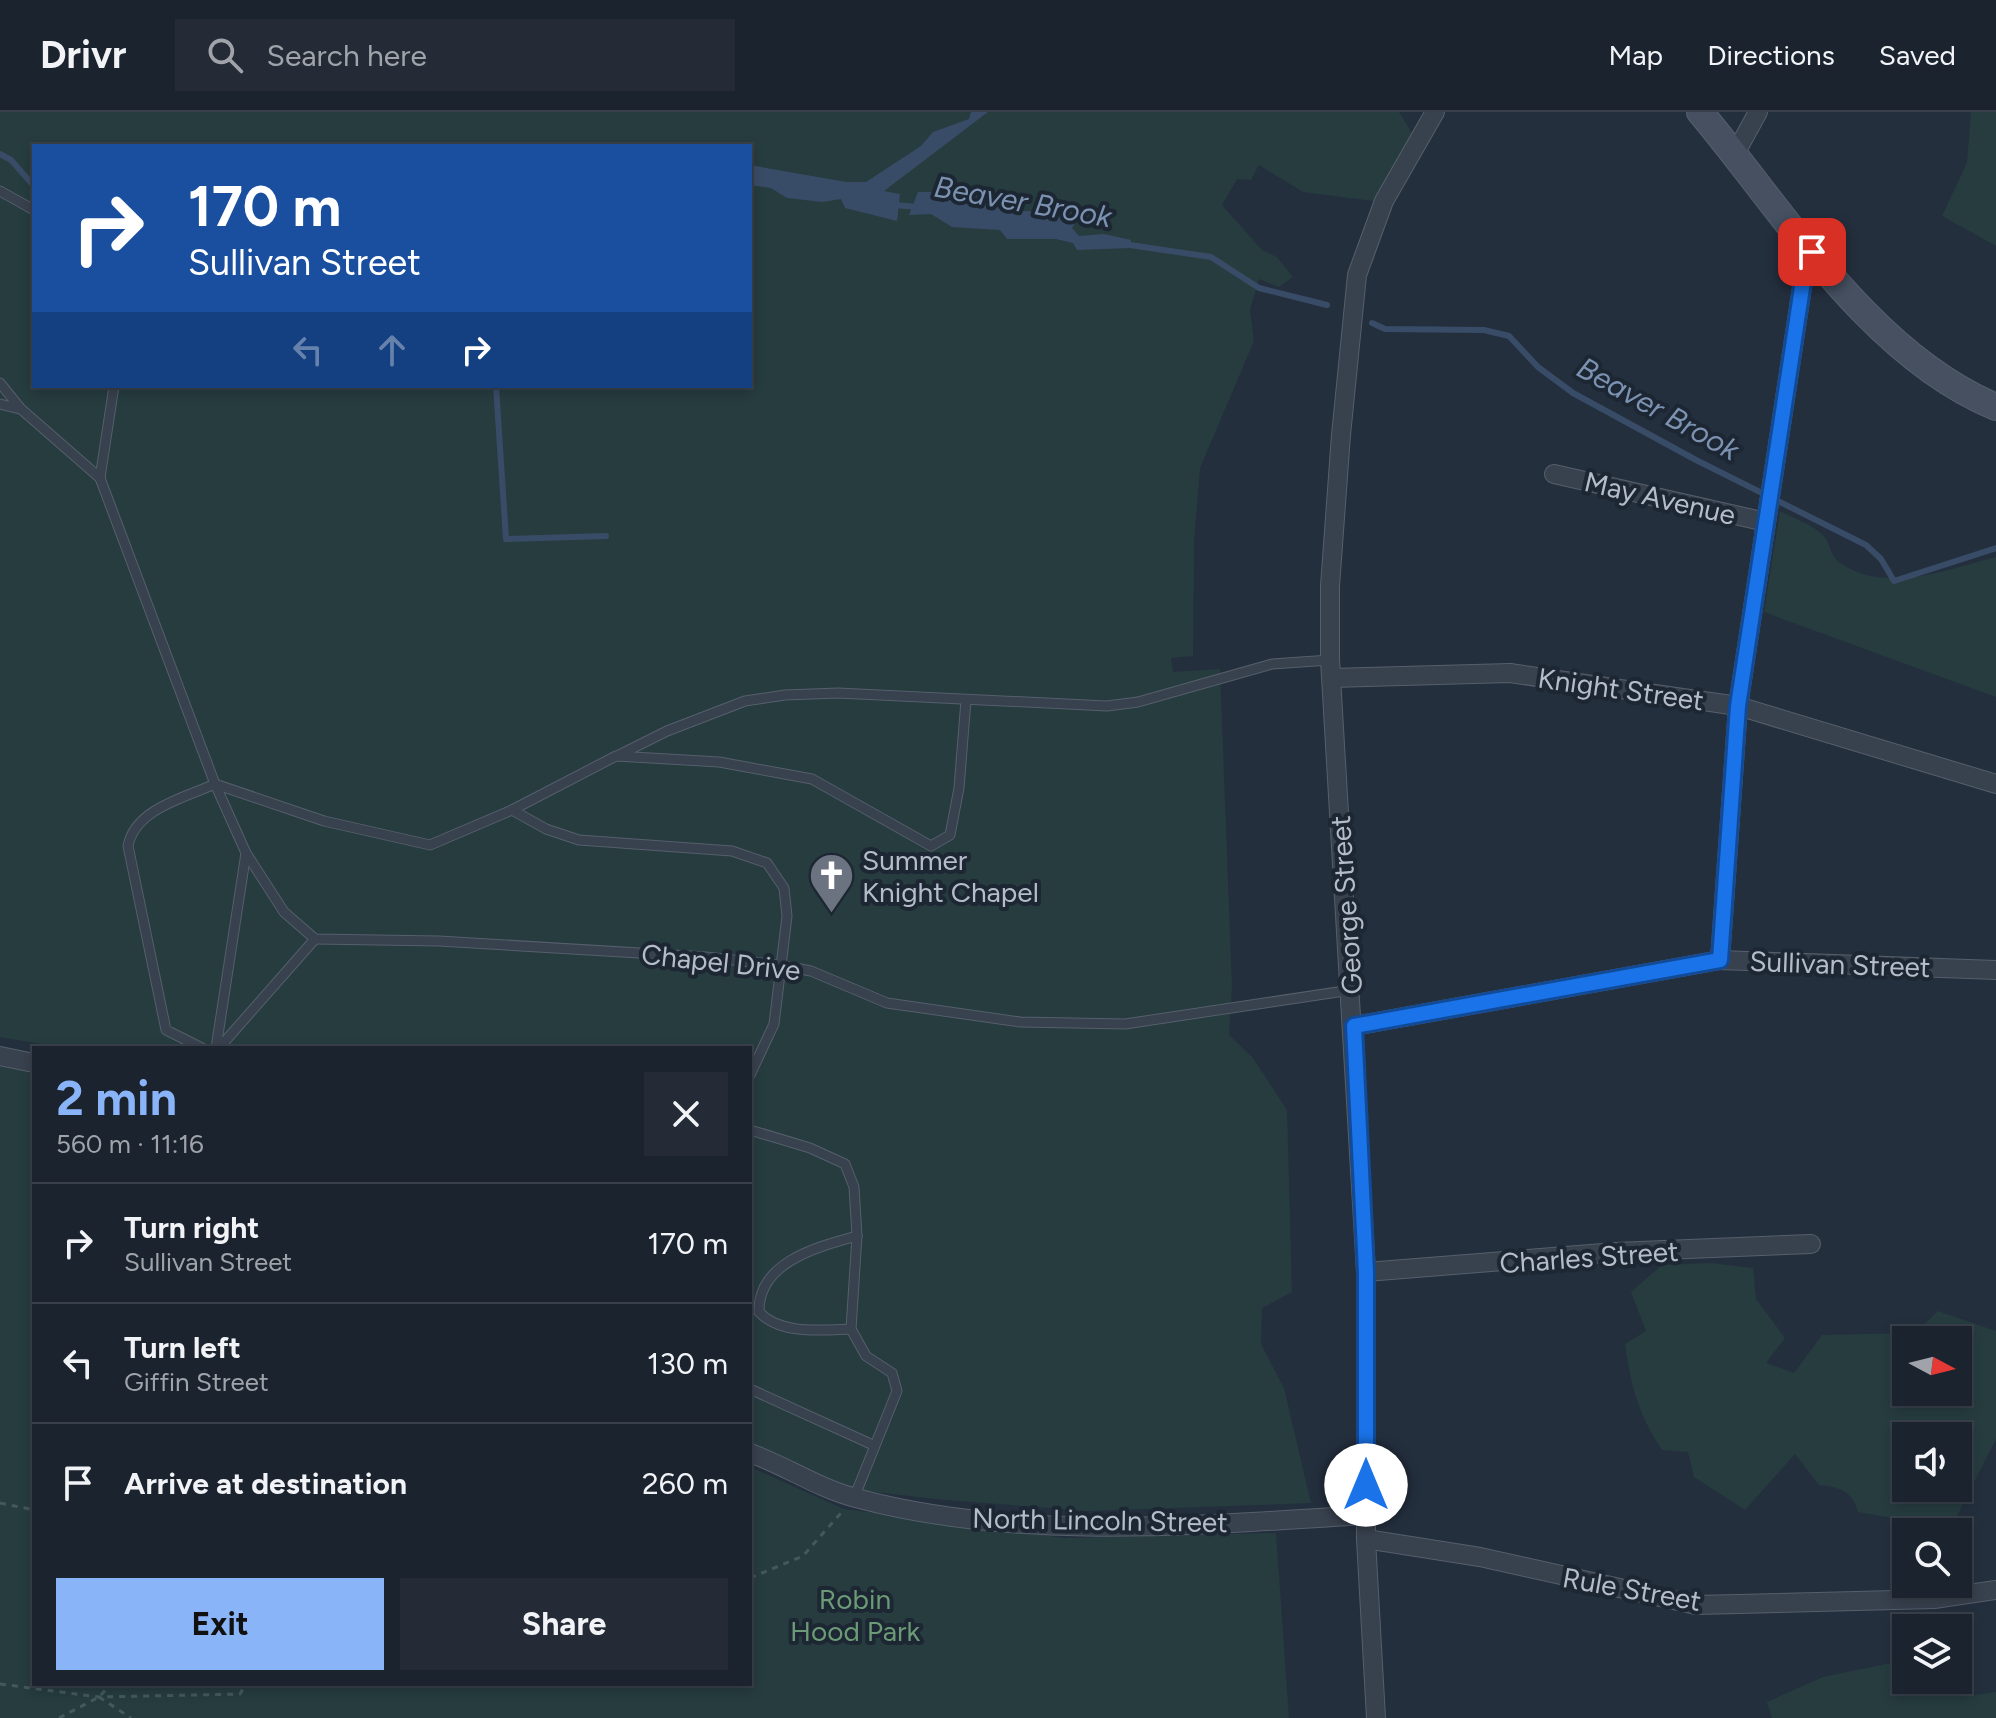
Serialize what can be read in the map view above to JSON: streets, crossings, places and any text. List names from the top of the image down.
{
  "streets": {
    "street": [
      "May Avenue",
      "Knight Street",
      "George Street",
      "Sullivan Street",
      "Charles Street",
      "North Lincoln Street",
      "Rule Street"
    ],
    "lane": ["Chapel Drive"]
  },
  "crossings": [
    ["Knight Street", "George Street"],
    ["George Street", "Chapel Drive"],
    ["George Street", "Sullivan Street"],
    ["George Street", "Charles Street"],
    ["George Street", "North Lincoln Street"],
    ["George Street", "Rule Street"]
  ],
  "water": ["Beaver Brook"],
  "parks": ["Robin Hood Park"],
  "places": {
    "church": ["Summer Knight Chapel"]
  },
  "north": "right",
  "page": {
    "header": "Drivr",
    "search": "Search here",
    "nav": ["Map", "Directions", "Saved"],
    "turn": ["170 m", "Sullivan Street"],
    "heading": ["2 min", "560 m · 11:16"],
    "list": [
      {
        "name": "Turn right",
        "note": "Sullivan Street",
        "value": "170 m"
      },
      {
        "name": "Turn left",
        "note": "Giffin Street",
        "value": "130 m"
      },
      {
        "name": "Arrive at destination",
        "value": "260 m"
      }
    ],
    "buttons": ["Exit", "Share"]
  }
}
